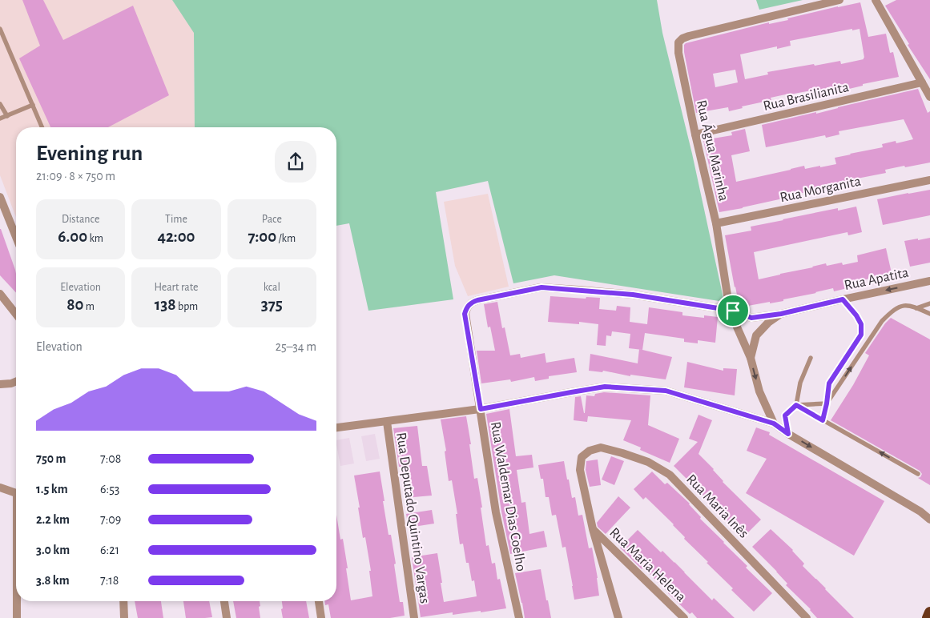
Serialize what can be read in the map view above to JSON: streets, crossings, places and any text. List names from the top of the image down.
{
  "streets": {
    "street": [
      "Rua Brasilianita",
      "Rua Água Marinha",
      "Rua Morganita",
      "Rua Apatita",
      "Rua Waldemar Dias Coelho",
      "Rua Maria Inês",
      "Rua Deputado Quintino Vargas",
      "Rua Maria Helena"
    ]
  },
  "crossings": [
    ["Rua Brasilianita", "Rua Água Marinha"],
    ["Rua Água Marinha", "Rua Morganita"],
    ["Rua Água Marinha", "Rua Apatita"],
    ["Rua Apatita", "Rua Waldemar Dias Coelho"],
    ["Rua Maria Inês", "Rua Maria Helena"]
  ],
  "page": {
    "heading": ["Evening run", "21:09 · 8 × 750 m"],
    "stats": [
      ["Distance", "6.00 km"],
      ["Time", "42:00"],
      ["Pace", "7:00 /km"],
      ["Elevation", "80 m"],
      ["Heart rate", "138 bpm"],
      ["kcal", "375"]
    ],
    "chart": ["Elevation", "25–34 m"],
    "list": [
      {
        "name": "750 m",
        "note": "7:08"
      },
      {
        "name": "1.5 km",
        "note": "6:53"
      },
      {
        "name": "2.2 km",
        "note": "7:09"
      },
      {
        "name": "3.0 km",
        "note": "6:21"
      },
      {
        "name": "3.8 km",
        "note": "7:18"
      }
    ]
  }
}
